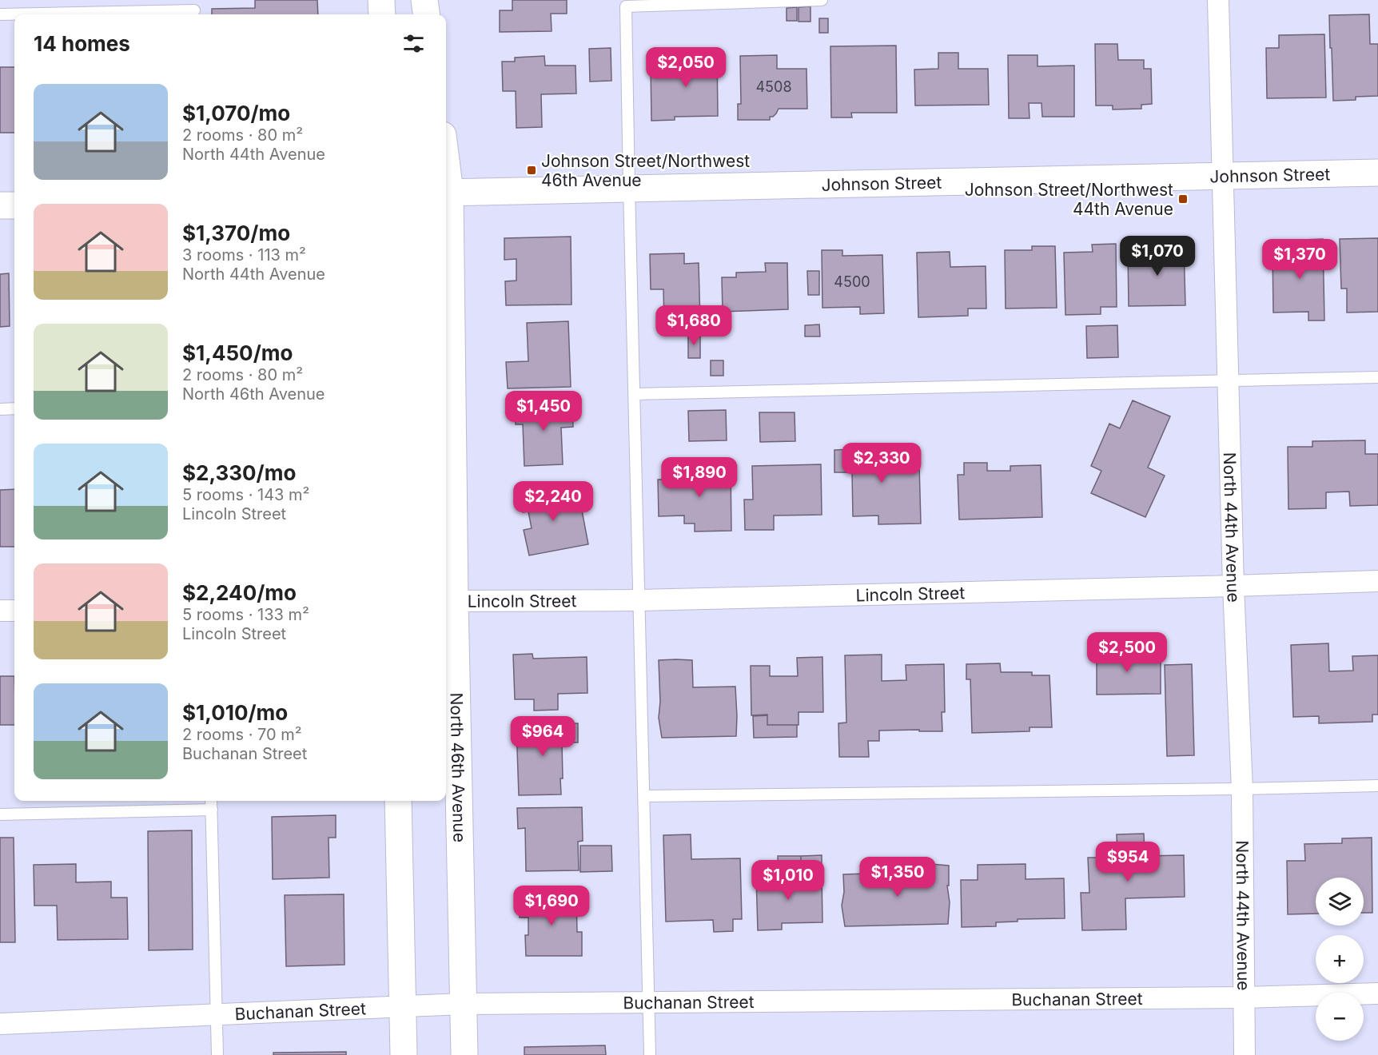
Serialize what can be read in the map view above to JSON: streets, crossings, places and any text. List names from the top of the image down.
{
  "streets": {
    "street": [
      "Johnson Street",
      "North 44th Avenue",
      "Lincoln Street",
      "North 46th Avenue",
      "Buchanan Street"
    ]
  },
  "crossings": [
    ["Johnson Street", "North 44th Avenue"],
    ["Johnson Street", "North 46th Avenue"],
    ["North 44th Avenue", "Lincoln Street"],
    ["North 44th Avenue", "Buchanan Street"],
    ["Lincoln Street", "North 46th Avenue"],
    ["North 46th Avenue", "Buchanan Street"]
  ],
  "places": {
    "transit": ["Johnson Street/Northwest 46th Avenue", "Johnson Street/Northwest 44th Avenue"]
  },
  "house_numbers": ["4508", "4500"],
  "page": {
    "heading": "14 homes",
    "price": [
      "$2,050",
      "$1,070",
      "$1,370",
      "$1,680",
      "$1,450",
      "$2,330",
      "$1,890",
      "$2,240",
      "$2,500",
      "$964",
      "$954",
      "$1,350",
      "$1,010",
      "$1,690"
    ],
    "list": [
      {
        "name": "$1,070/mo",
        "note": "2 rooms · 80 m² · North 44th Avenue"
      },
      {
        "name": "$1,370/mo",
        "note": "3 rooms · 113 m² · North 44th Avenue"
      },
      {
        "name": "$1,450/mo",
        "note": "2 rooms · 80 m² · North 46th Avenue"
      },
      {
        "name": "$2,330/mo",
        "note": "5 rooms · 143 m² · Lincoln Street"
      },
      {
        "name": "$2,240/mo",
        "note": "5 rooms · 133 m² · Lincoln Street"
      },
      {
        "name": "$1,010/mo",
        "note": "2 rooms · 70 m² · Buchanan Street"
      }
    ],
    "map_buttons": ["+", "−"]
  }
}
